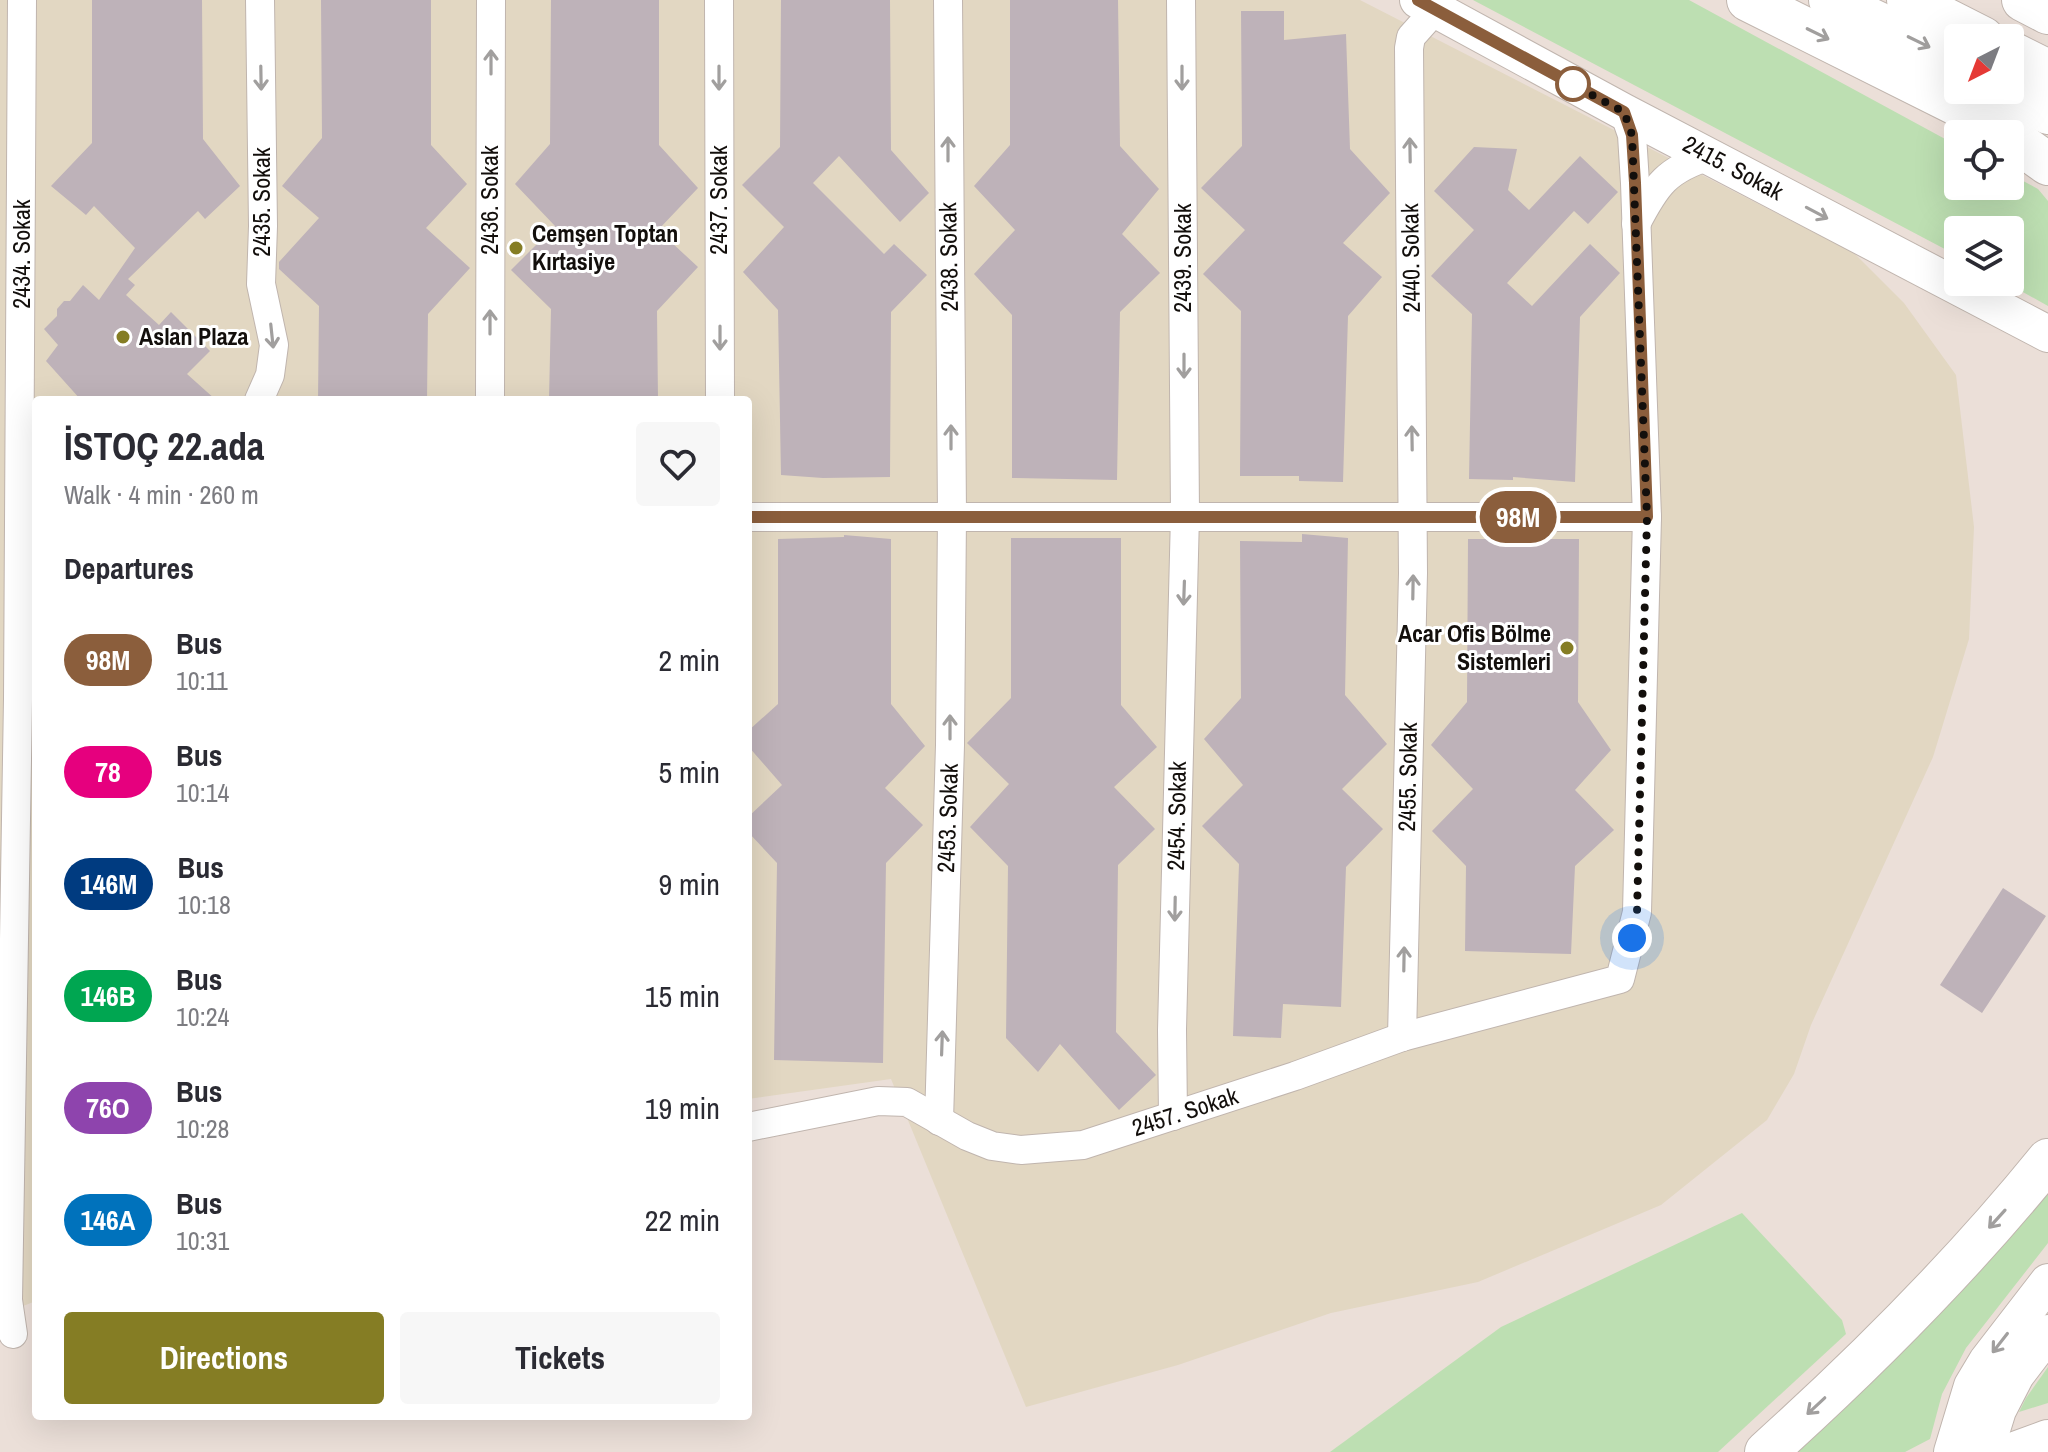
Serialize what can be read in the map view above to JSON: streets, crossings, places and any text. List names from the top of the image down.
{
  "streets": {
    "main road": ["2415. Sokak"],
    "street": [
      "2436. Sokak",
      "2437. Sokak",
      "2435. Sokak",
      "2434. Sokak",
      "2438. Sokak",
      "2439. Sokak",
      "2440. Sokak",
      "2455. Sokak",
      "2454. Sokak",
      "2453. Sokak",
      "2457. Sokak"
    ]
  },
  "crossings": [
    ["2415. Sokak", "2440. Sokak"],
    ["2438. Sokak", "2453. Sokak"],
    ["2439. Sokak", "2454. Sokak"],
    ["2440. Sokak", "2455. Sokak"],
    ["2455. Sokak", "2457. Sokak"],
    ["2454. Sokak", "2457. Sokak"],
    ["2453. Sokak", "2457. Sokak"]
  ],
  "one_way": [
    "2415. Sokak",
    "2436. Sokak",
    "2437. Sokak",
    "2435. Sokak",
    "2438. Sokak",
    "2439. Sokak",
    "2455. Sokak",
    "2454. Sokak",
    "2453. Sokak"
  ],
  "places": ["Cemşen Toptan Kırtasiye", "Aslan Plaza", "Acar Ofis Bölme Sistemleri"],
  "lines": ["bus line 98M"],
  "north": "bottom left",
  "page": {
    "on_map": "98M",
    "heading": [
      ["İSTOÇ 22.ada", "Walk · 4 min · 260 m"],
      "Departures"
    ],
    "list": [
      {
        "mark": "98M",
        "name": "Bus",
        "note": "10:11",
        "value": "2 min"
      },
      {
        "mark": "78",
        "name": "Bus",
        "note": "10:14",
        "value": "5 min"
      },
      {
        "mark": "146M",
        "name": "Bus",
        "note": "10:18",
        "value": "9 min"
      },
      {
        "mark": "146B",
        "name": "Bus",
        "note": "10:24",
        "value": "15 min"
      },
      {
        "mark": "76O",
        "name": "Bus",
        "note": "10:28",
        "value": "19 min"
      },
      {
        "mark": "146A",
        "name": "Bus",
        "note": "10:31",
        "value": "22 min"
      }
    ],
    "buttons": ["Directions", "Tickets"]
  }
}
